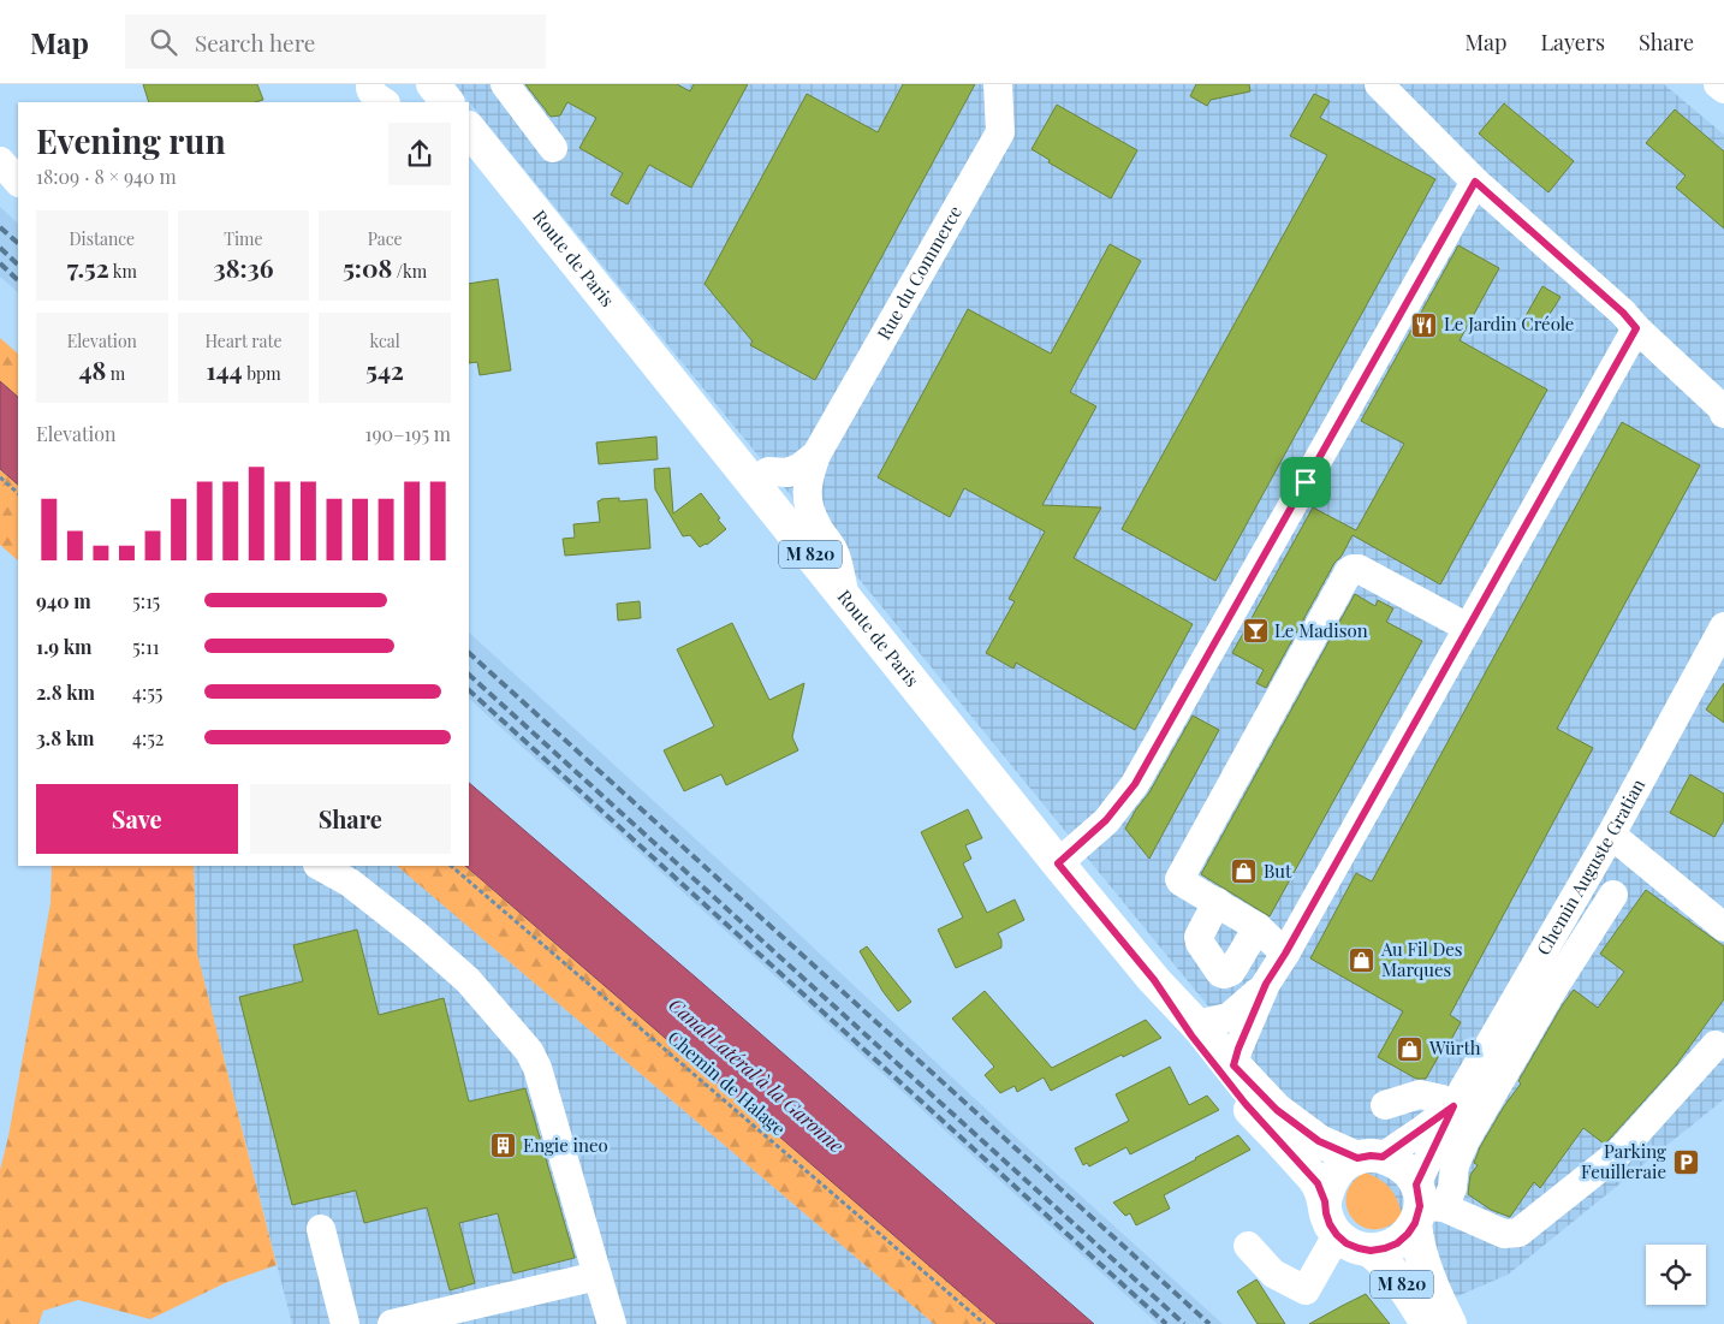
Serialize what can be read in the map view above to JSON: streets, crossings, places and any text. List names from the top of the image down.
{
  "streets": {
    "main road": ["Route de Paris", "M 820"],
    "street": ["Rue du Commerce", "Chemin Auguste Gratian"],
    "path": ["Chemin de Halage"]
  },
  "crossings": [
    ["Route de Paris", "Rue du Commerce"],
    ["Route de Paris", "M 820"],
    ["Route de Paris", "Chemin Auguste Gratian"],
    ["M 820", "Chemin Auguste Gratian"]
  ],
  "water": ["Canal Latéral à la Garonne"],
  "places": {
    "restaurant": ["Le Jardin Créole"],
    "bar": ["Le Madison"],
    "shop": ["But", "Au Fil Des Marques", "Würth"],
    "building": ["Engie ineo"],
    "parking": ["Parking Feuilleraie"]
  },
  "page": {
    "header": "Map",
    "search": "Search here",
    "nav": ["Map", "Layers", "Share"],
    "heading": ["Evening run", "18:09 · 8 × 940 m"],
    "stats": [
      ["Distance", "7.52 km"],
      ["Time", "38:36"],
      ["Pace", "5:08 /km"],
      ["Elevation", "48 m"],
      ["Heart rate", "144 bpm"],
      ["kcal", "542"]
    ],
    "chart": ["Elevation", "190–195 m"],
    "list": [
      {
        "name": "940 m",
        "note": "5:15"
      },
      {
        "name": "1.9 km",
        "note": "5:11"
      },
      {
        "name": "2.8 km",
        "note": "4:55"
      },
      {
        "name": "3.8 km",
        "note": "4:52"
      }
    ],
    "buttons": ["Save", "Share"]
  }
}
